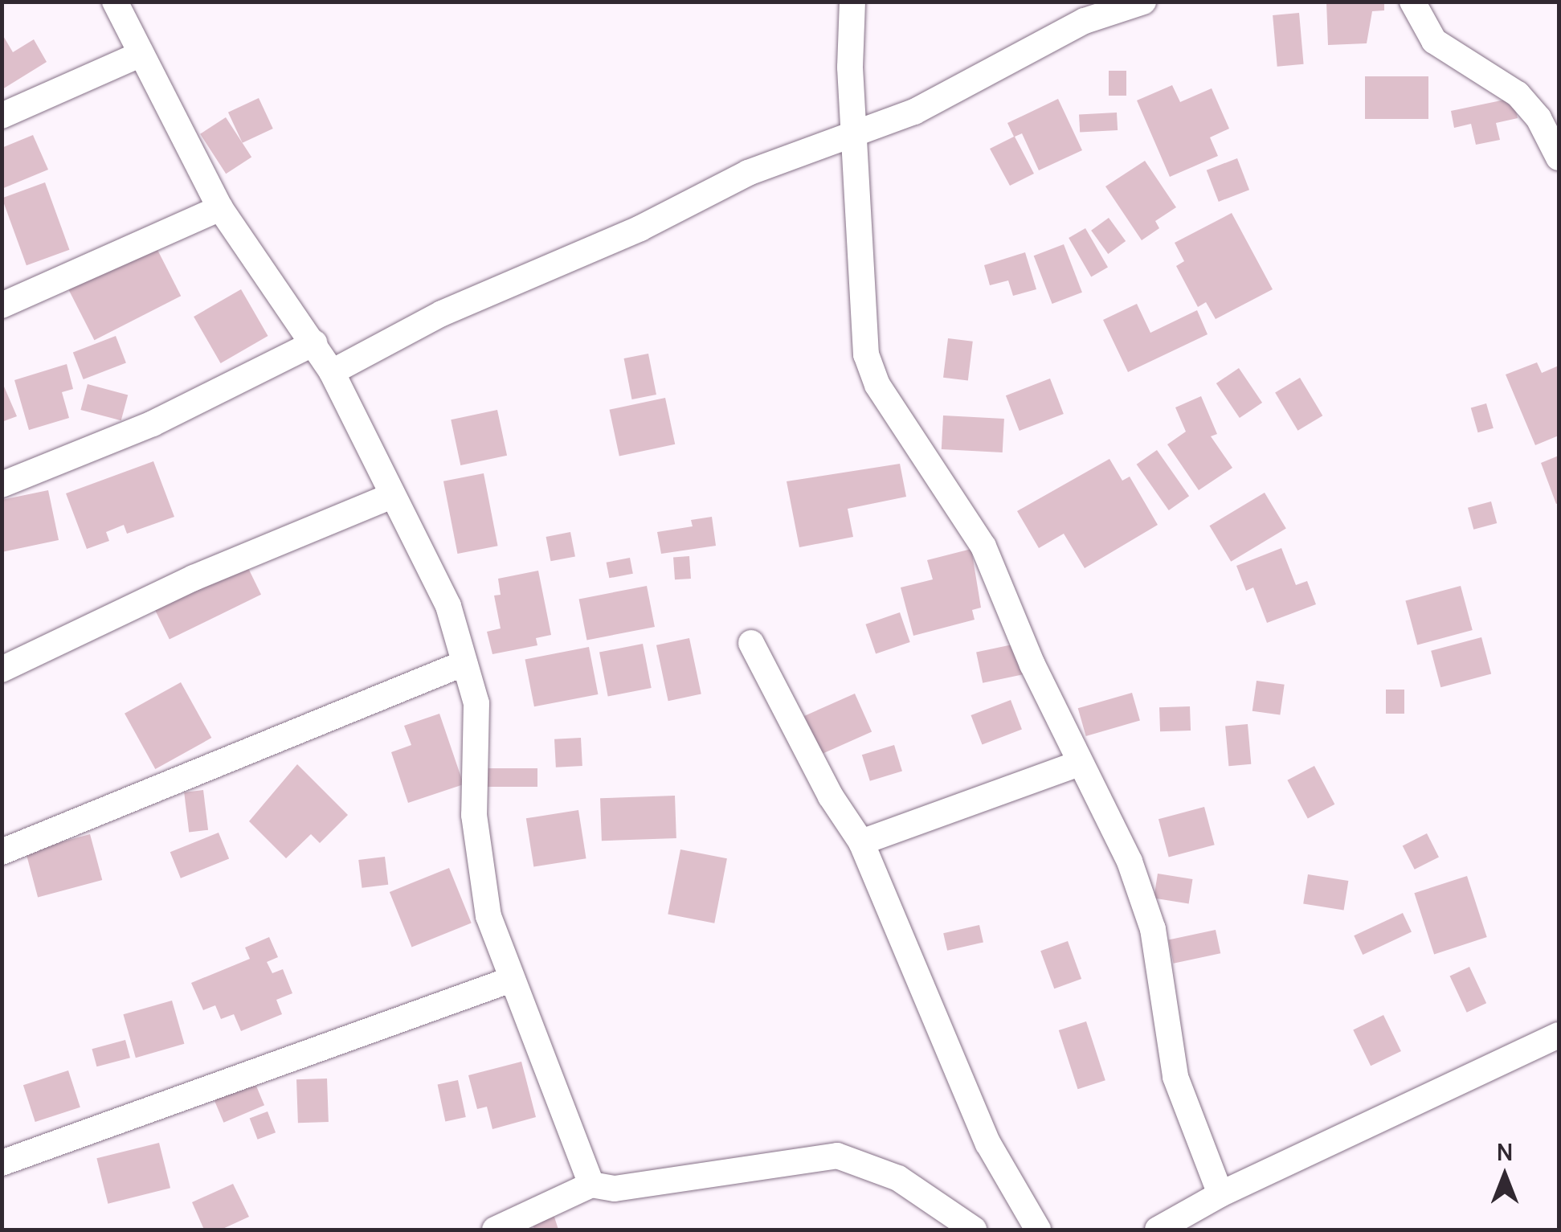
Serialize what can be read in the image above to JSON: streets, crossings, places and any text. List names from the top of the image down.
{
  "north": "top"
}
